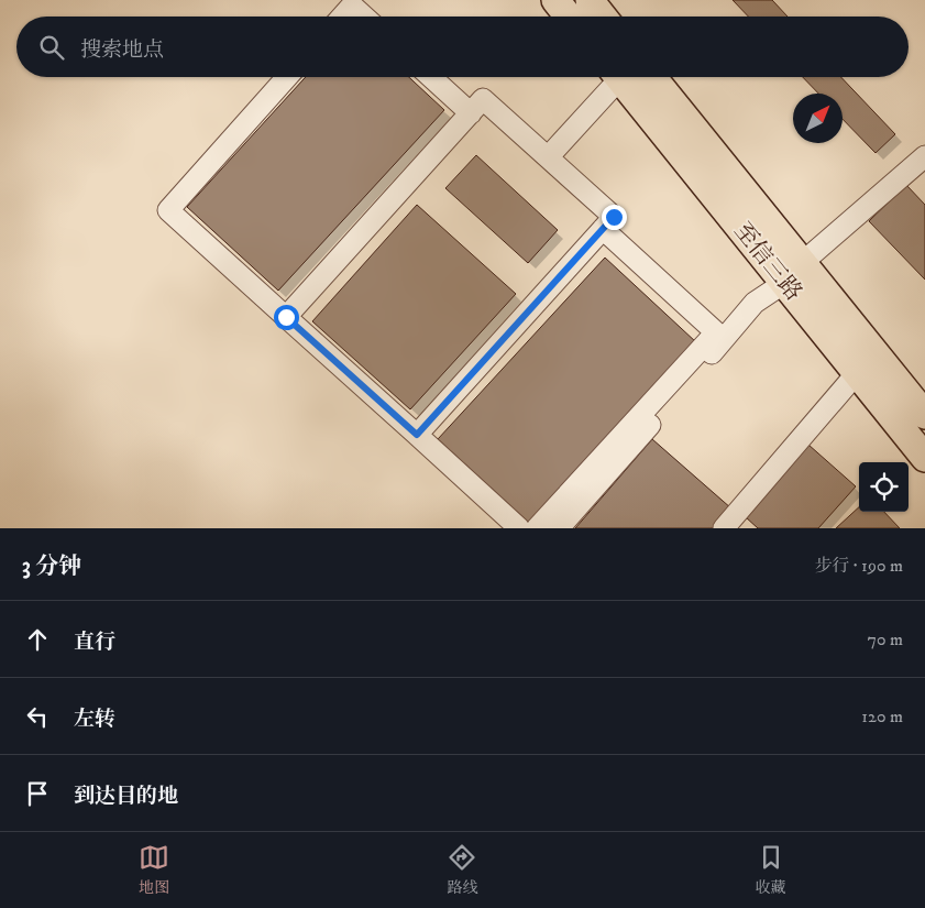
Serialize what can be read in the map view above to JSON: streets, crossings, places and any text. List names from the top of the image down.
{
  "streets": {
    "main road": ["至信三路"]
  },
  "north": "top right",
  "page": {
    "search": "搜索地点",
    "heading": ["3 分钟", "步行 · 190 m"],
    "list": [
      ["直行", "70 m"],
      ["左转", "120 m"],
      "到达目的地"
    ],
    "nav": ["地图", "路线", "收藏"]
  }
}
